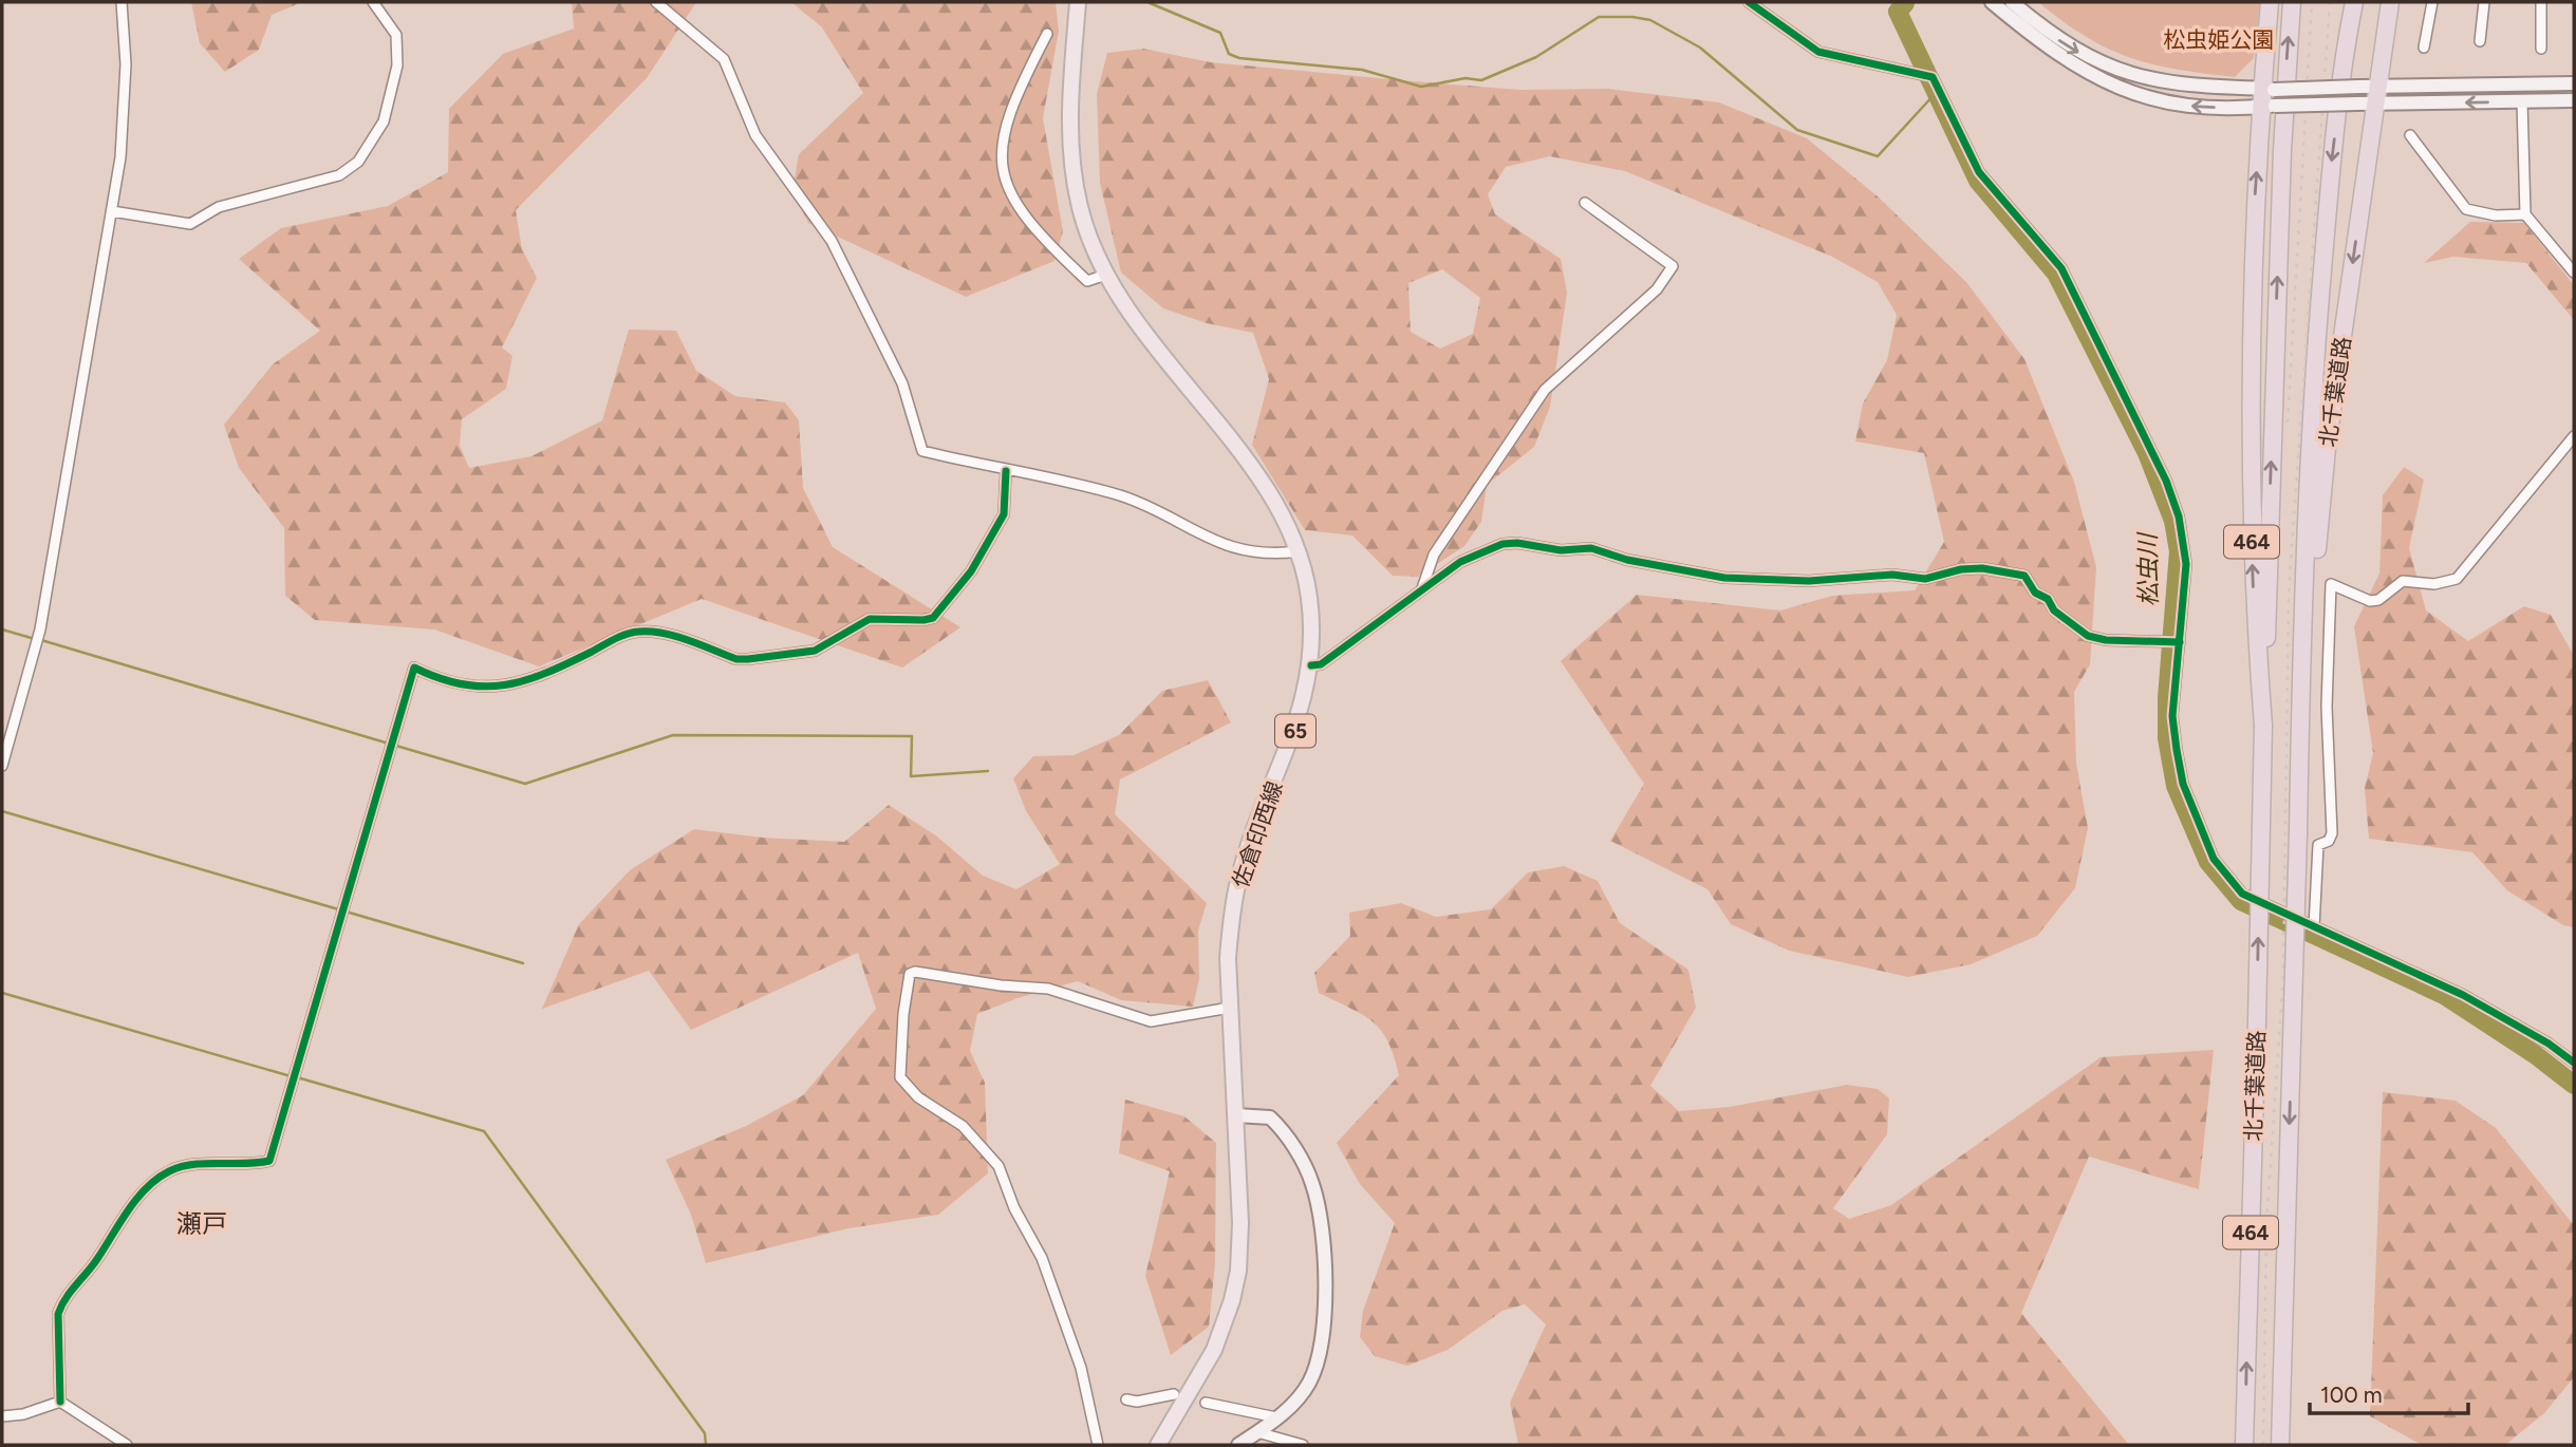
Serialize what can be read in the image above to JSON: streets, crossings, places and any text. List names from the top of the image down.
{
  "streets": {
    "highway": ["北千葉道路", "464"],
    "main road": ["65", "佐倉印西線"]
  },
  "districts": ["瀬戸"],
  "water": ["松虫川"],
  "parks": ["松虫姫公園"],
  "scale_bar": "100 m"
}
